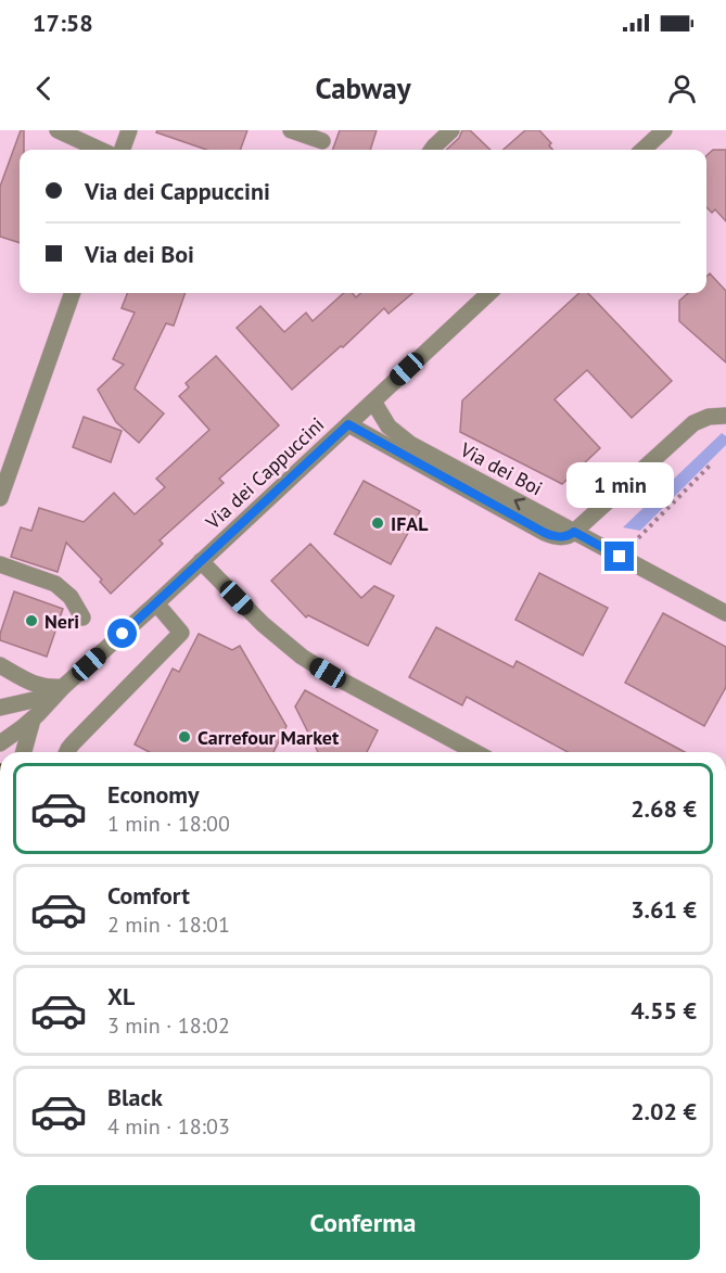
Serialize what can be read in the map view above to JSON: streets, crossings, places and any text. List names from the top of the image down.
{
  "streets": {
    "street": ["Via dei Boi", "Via dei Cappuccini"]
  },
  "crossings": [
    ["Via dei Boi", "Via dei Cappuccini"]
  ],
  "places": ["IFAL", "Neri", "Carrefour Market"],
  "page": {
    "status": "17:58",
    "header": "Cabway",
    "banner": ["Via dei Cappuccini", "Via dei Boi"],
    "bubble": "1 min",
    "list": [
      {
        "name": "Economy",
        "note": "1 min · 18:00",
        "value": "2.68 €"
      },
      {
        "name": "Comfort",
        "note": "2 min · 18:01",
        "value": "3.61 €"
      },
      {
        "name": "XL",
        "note": "3 min · 18:02",
        "value": "4.55 €"
      },
      {
        "name": "Black",
        "note": "4 min · 18:03",
        "value": "2.02 €"
      }
    ],
    "buttons": "Conferma"
  }
}
